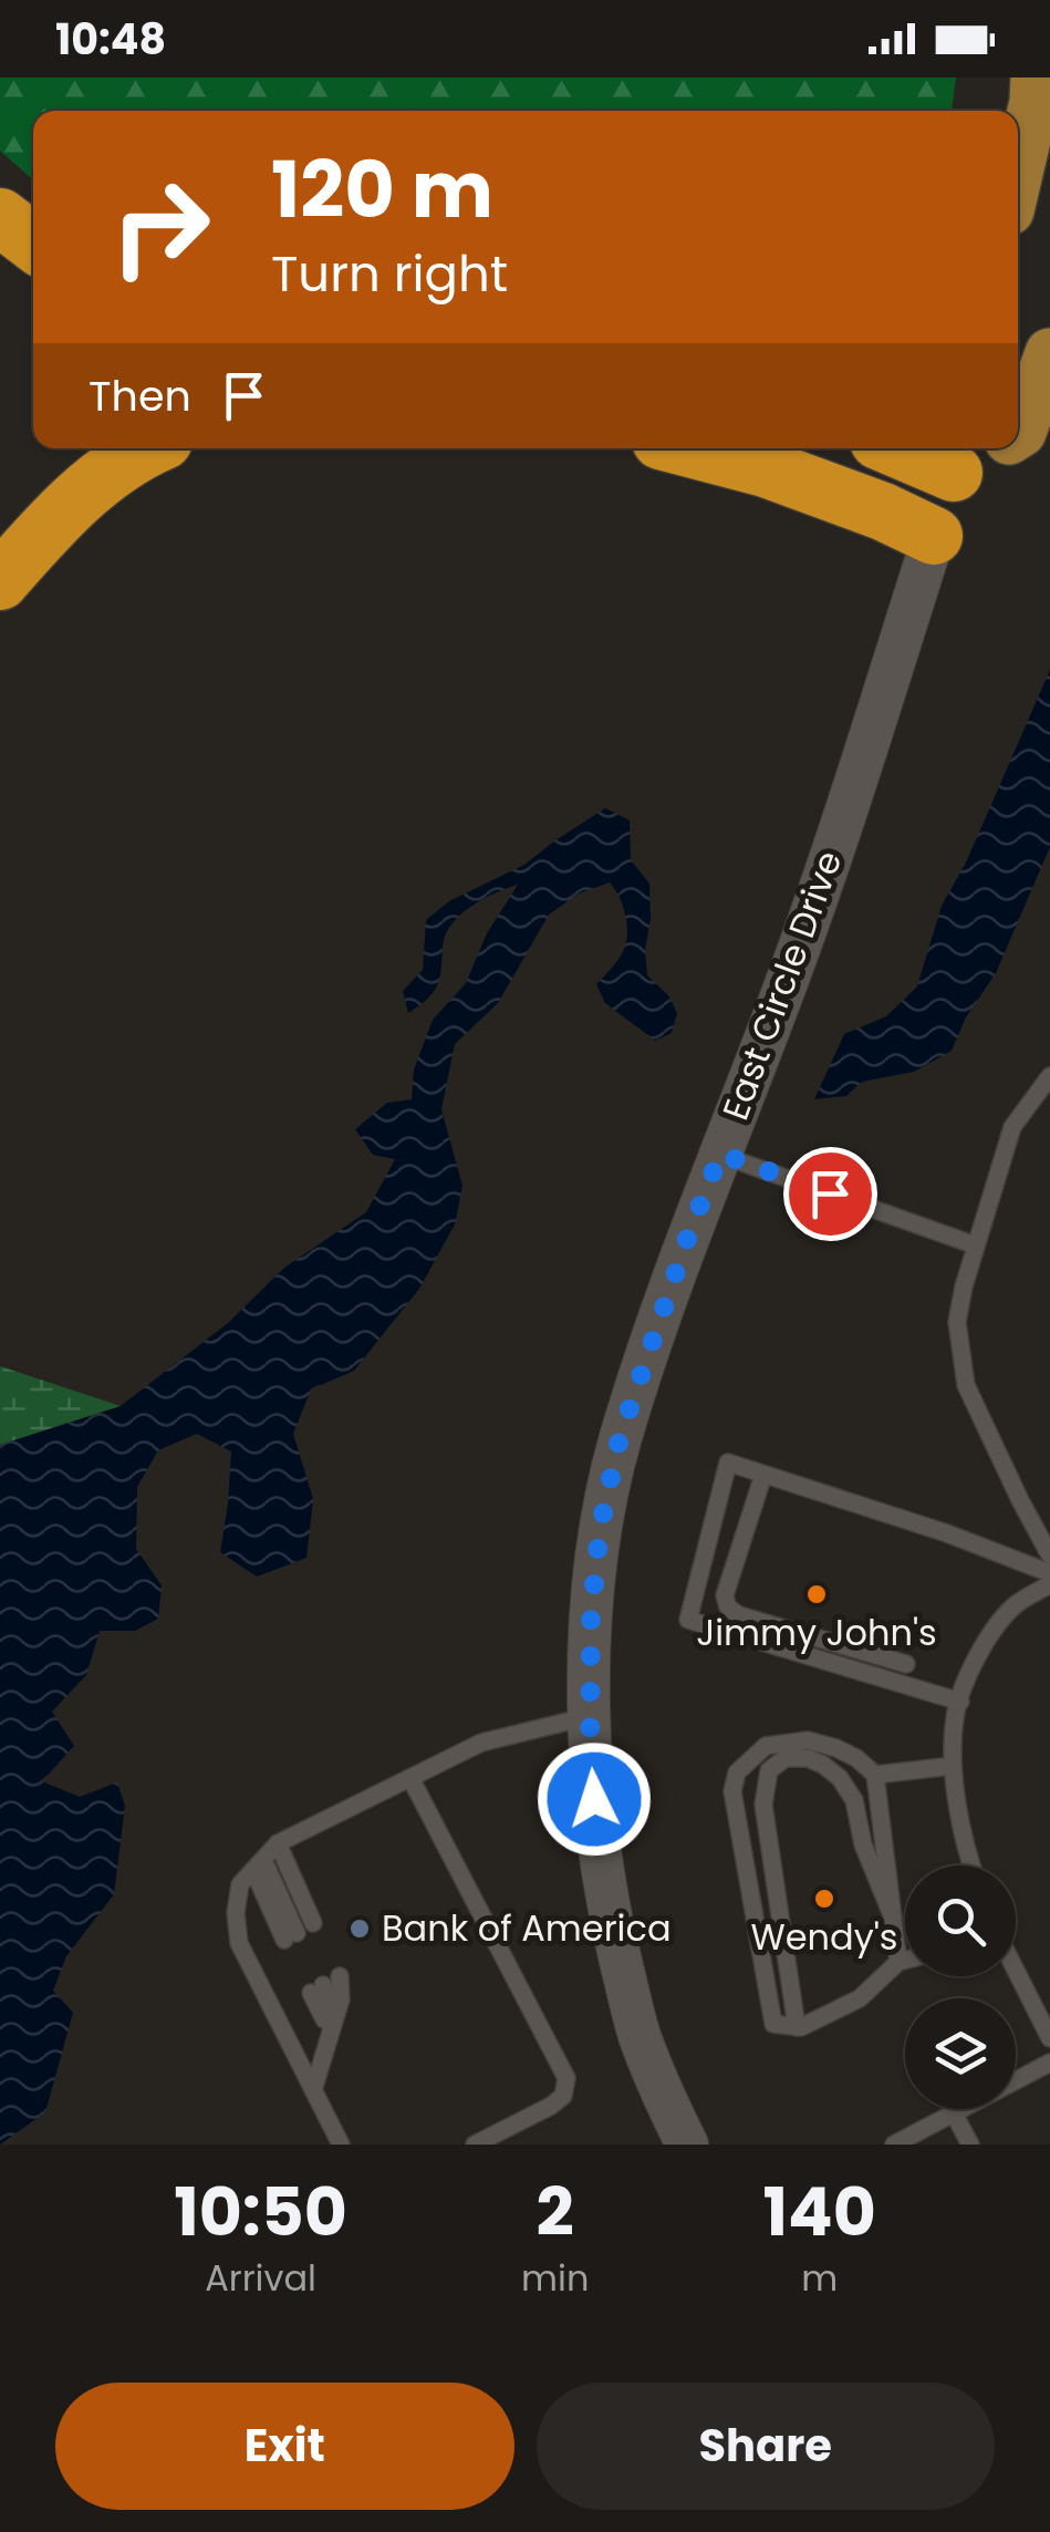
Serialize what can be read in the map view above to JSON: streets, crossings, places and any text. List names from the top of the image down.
{
  "streets": {
    "main road": ["East Circle Drive"]
  },
  "places": ["Jimmy John's", "Wendy's", "Bank of America"],
  "page": {
    "status": "10:48",
    "turn": ["120 m", "Turn right"],
    "then": "Then",
    "eta": [
      "10:50",
      "Arrival",
      "2",
      "min",
      "140",
      "m"
    ],
    "buttons": ["Exit", "Share"]
  }
}
